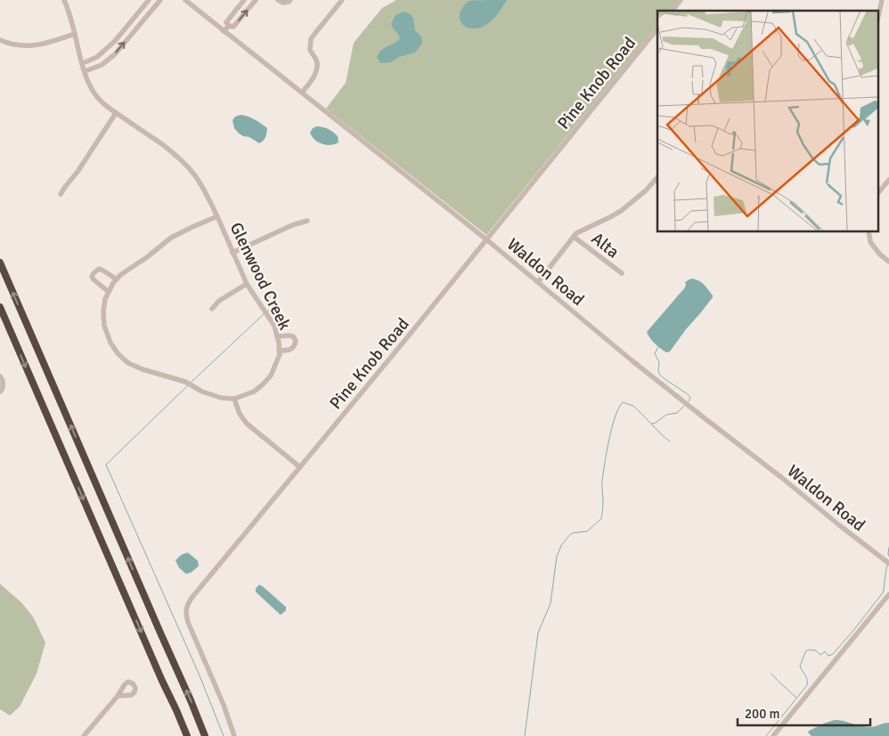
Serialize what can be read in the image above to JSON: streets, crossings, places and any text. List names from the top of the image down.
{
  "streets": {
    "street": [
      "Pine Knob Road",
      "Alta",
      "Waldon Road",
      "Glenwood Creek"
    ]
  },
  "crossings": [
    ["Pine Knob Road", "Waldon Road"]
  ],
  "scale_bar": "200 m"
}
